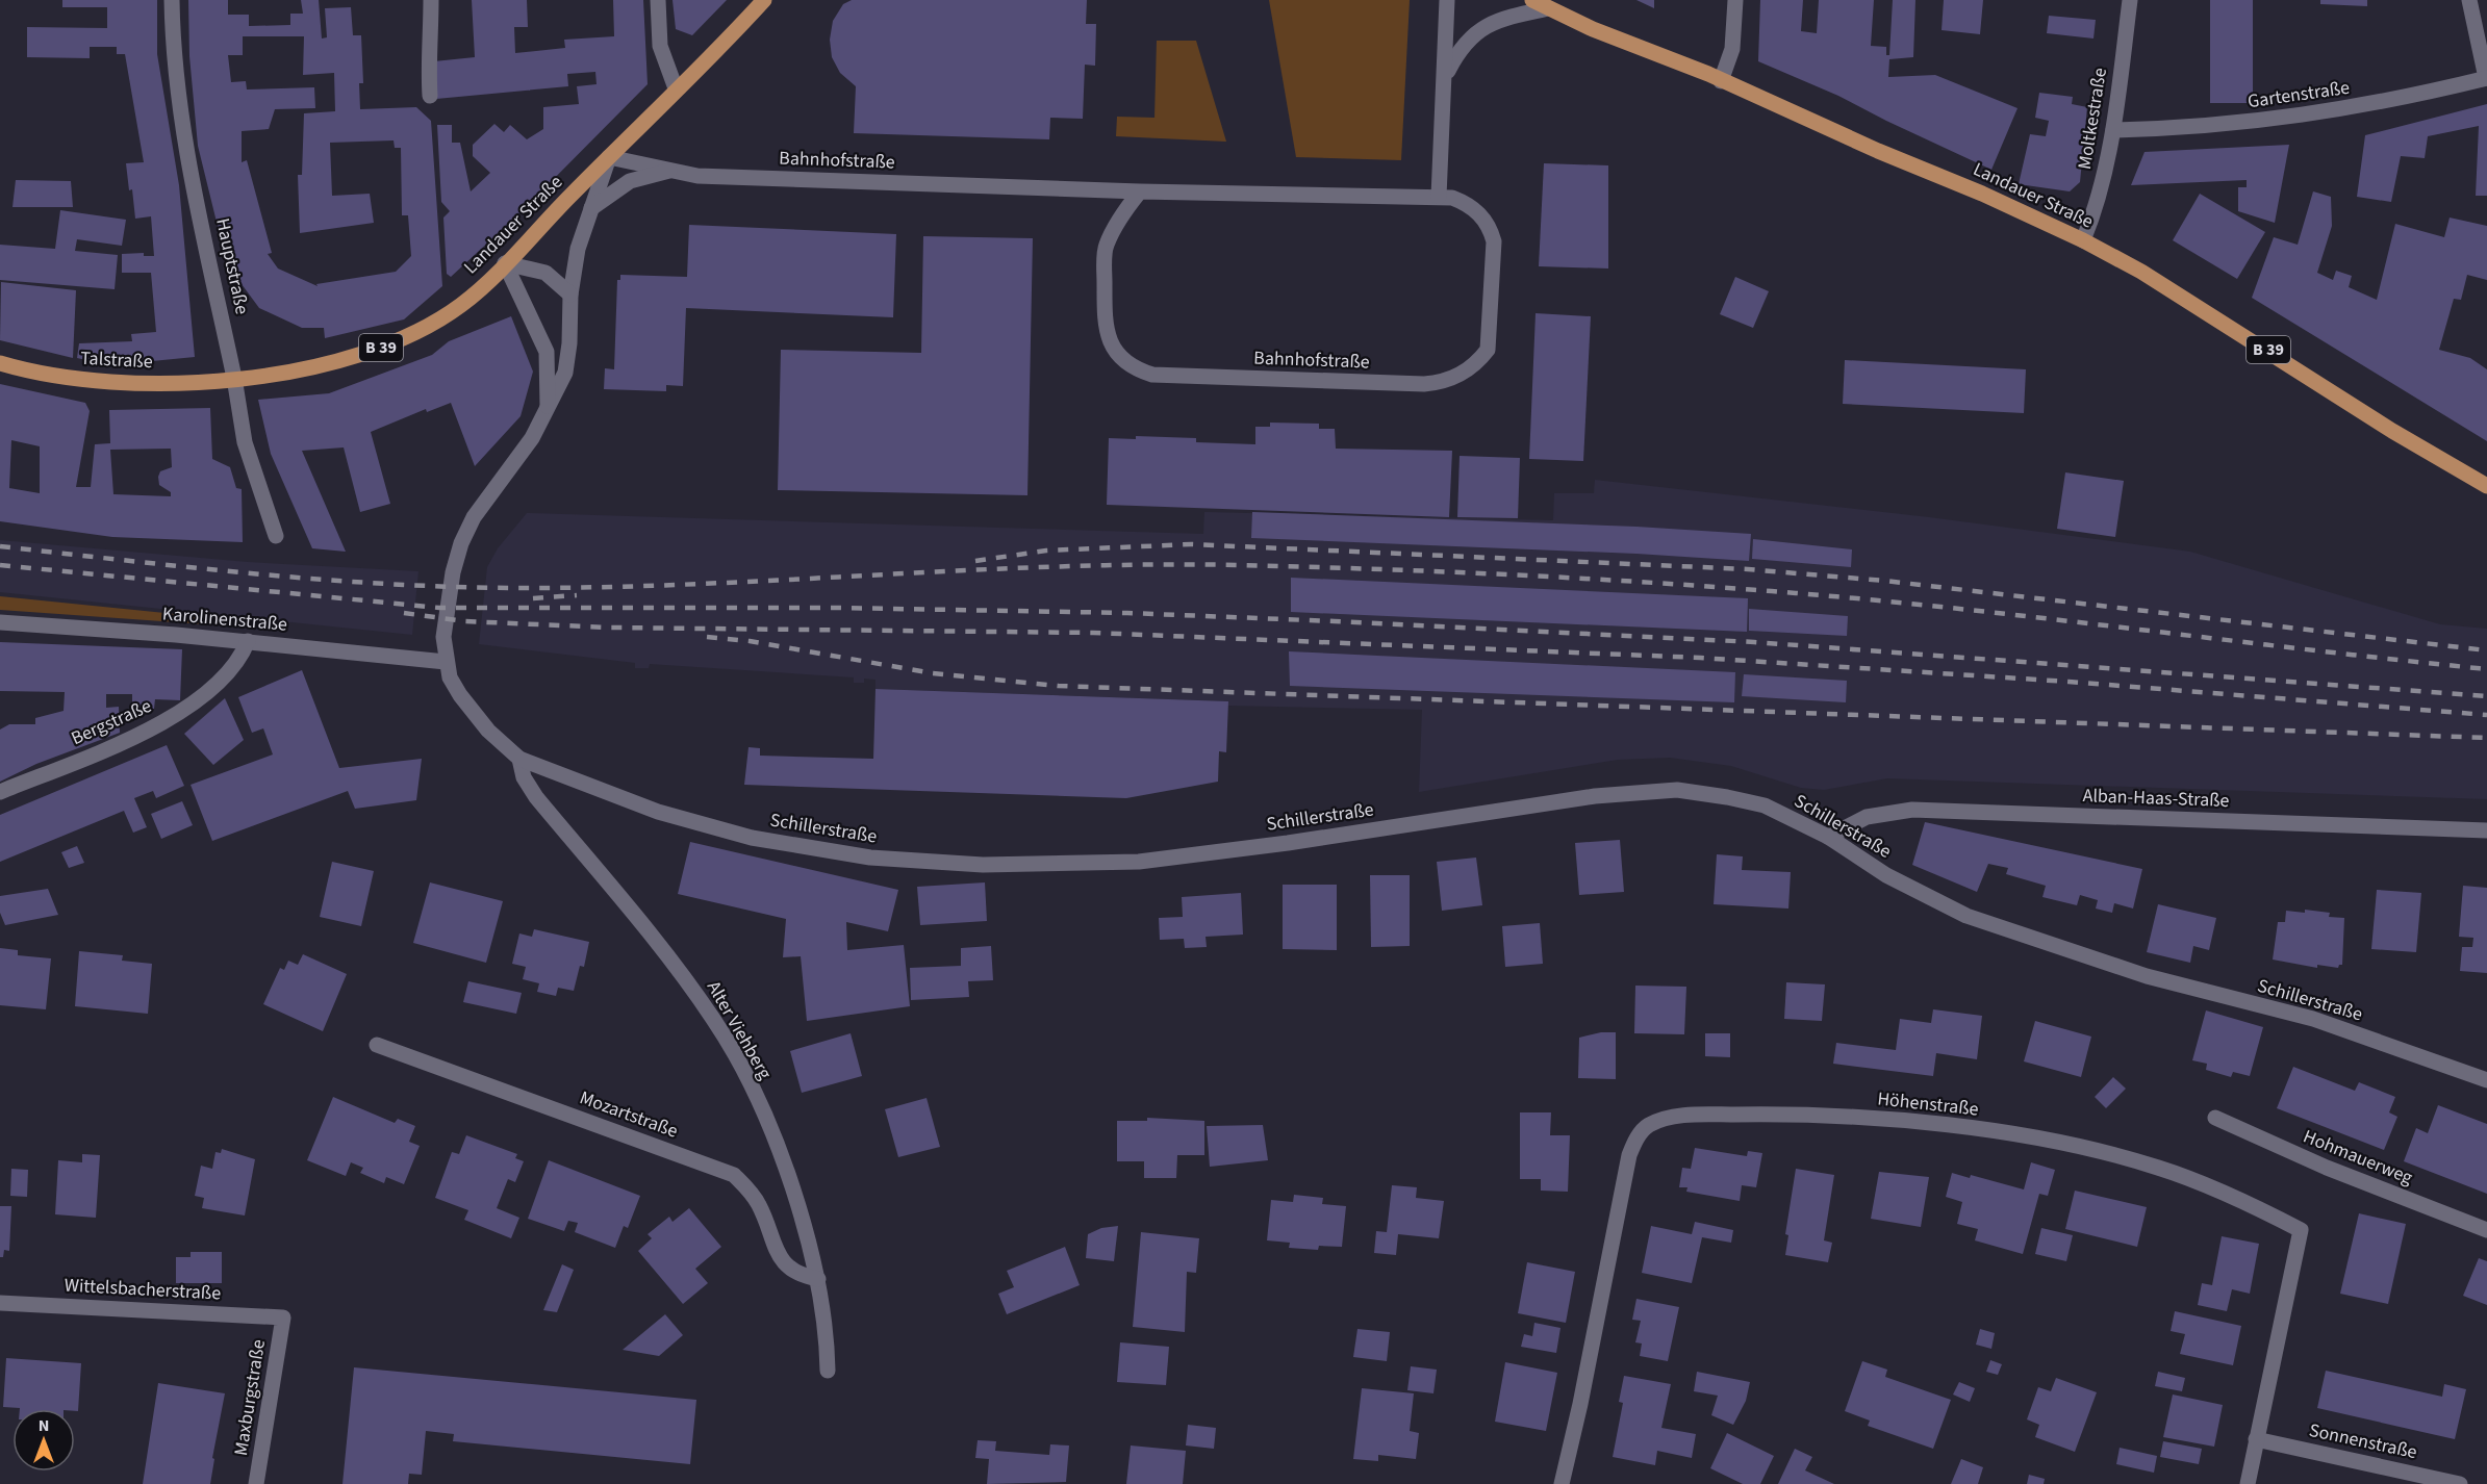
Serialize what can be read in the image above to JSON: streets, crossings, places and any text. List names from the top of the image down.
{
  "streets": {
    "main road": ["Landauer Straße", "B 39", "Talstraße"],
    "street": [
      "Gartenstraße",
      "Moltkestraße",
      "Bahnhofstraße",
      "Hauptstraße",
      "Karolinenstraße",
      "Bergstraße",
      "Alban-Haas-Straße",
      "Schillerstraße",
      "Alter Viehberg",
      "Höhenstraße",
      "Mozartstraße",
      "Hohmauerweg",
      "Wittelsbacherstraße",
      "Maxburgstraße",
      "Sonnenstraße"
    ]
  },
  "crossings": [
    ["Gartenstraße", "Moltkestraße"],
    ["Moltkestraße", "Landauer Straße"],
    ["Bahnhofstraße", "Landauer Straße"],
    ["Bahnhofstraße", "Schillerstraße"],
    ["Landauer Straße", "Hauptstraße"],
    ["Landauer Straße", "Talstraße"],
    ["Landauer Straße", "Schillerstraße"],
    ["Hauptstraße", "Talstraße"],
    ["Karolinenstraße", "Bergstraße"],
    ["Karolinenstraße", "Schillerstraße"],
    ["Alban-Haas-Straße", "Schillerstraße"],
    ["Schillerstraße", "Alter Viehberg"],
    ["Alter Viehberg", "Mozartstraße"],
    ["Höhenstraße", "Sonnenstraße"],
    ["Wittelsbacherstraße", "Maxburgstraße"]
  ],
  "north": "top"
}
